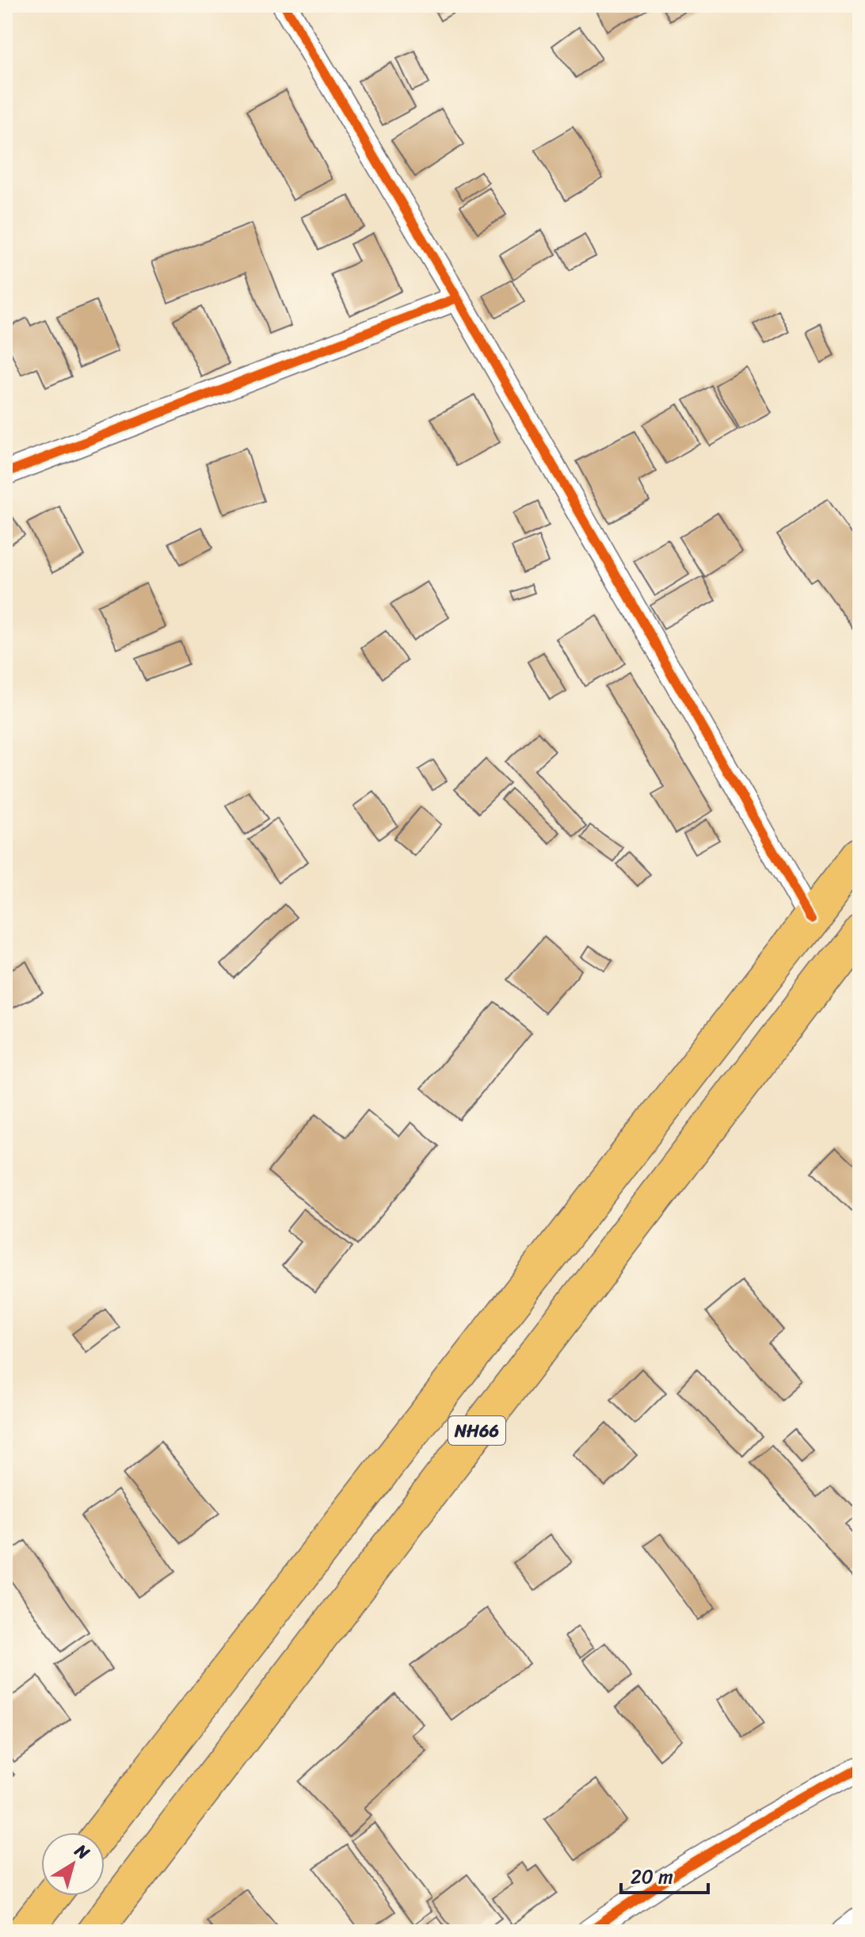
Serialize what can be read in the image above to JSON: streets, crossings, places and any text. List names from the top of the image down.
{
  "streets": {
    "highway": ["NH66"]
  },
  "scale_bar": "20 m",
  "north": "top right"
}
